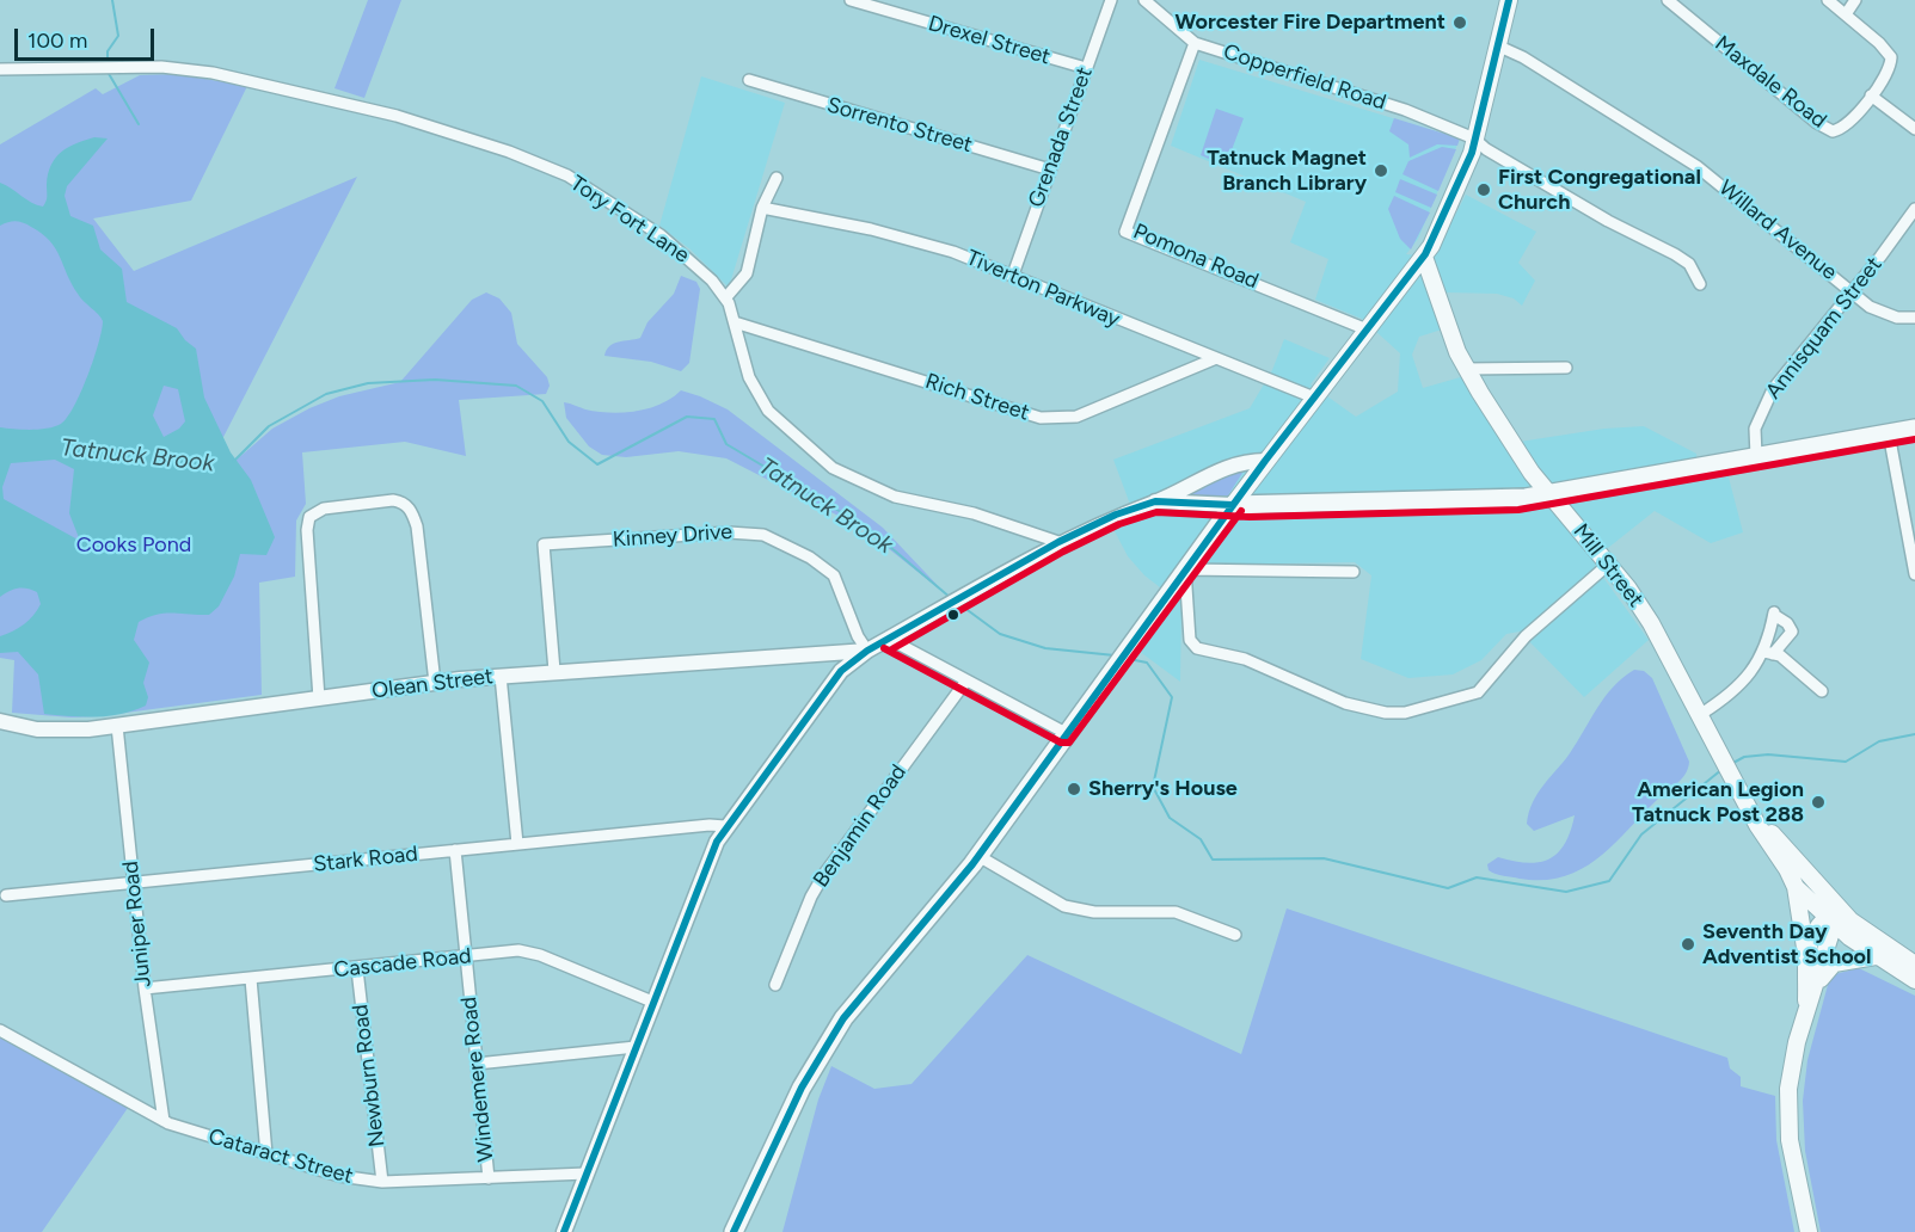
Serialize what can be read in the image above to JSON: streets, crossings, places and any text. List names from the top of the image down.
{
  "streets": {
    "main road": ["Mill Street"],
    "street": [
      "Drexel Street",
      "Copperfield Road",
      "Maxdale Road",
      "Sorrento Street",
      "Grenada Street",
      "Tory Fort Lane",
      "Willard Avenue",
      "Pomona Road",
      "Tiverton Parkway",
      "Annisquam Street",
      "Rich Street",
      "Kinney Drive",
      "Olean Street",
      "Benjamin Road",
      "Stark Road",
      "Juniper Road",
      "Cascade Road",
      "Newburn Road",
      "Windemere Road",
      "Cataract Street"
    ]
  },
  "crossings": [
    ["Drexel Street", "Grenada Street"],
    ["Copperfield Road", "Pomona Road"],
    ["Sorrento Street", "Grenada Street"],
    ["Grenada Street", "Tiverton Parkway"],
    ["Tory Fort Lane", "Rich Street"],
    ["Willard Avenue", "Annisquam Street"],
    ["Tiverton Parkway", "Rich Street"],
    ["Kinney Drive", "Olean Street"],
    ["Olean Street", "Juniper Road"],
    ["Stark Road", "Juniper Road"],
    ["Stark Road", "Windemere Road"],
    ["Juniper Road", "Cascade Road"],
    ["Juniper Road", "Cataract Street"],
    ["Cascade Road", "Newburn Road"],
    ["Cascade Road", "Windemere Road"],
    ["Newburn Road", "Cataract Street"],
    ["Windemere Road", "Cataract Street"]
  ],
  "water": ["Tatnuck Brook"],
  "parks": ["Cooks Pond"],
  "places": [
    "Worcester Fire Department",
    "Tatnuck Magnet Branch Library",
    "First Congregational Church",
    "Sherry's House",
    "American Legion Tatnuck Post 288",
    "Seventh Day Adventist School"
  ],
  "scale_bar": "100 m"
}
